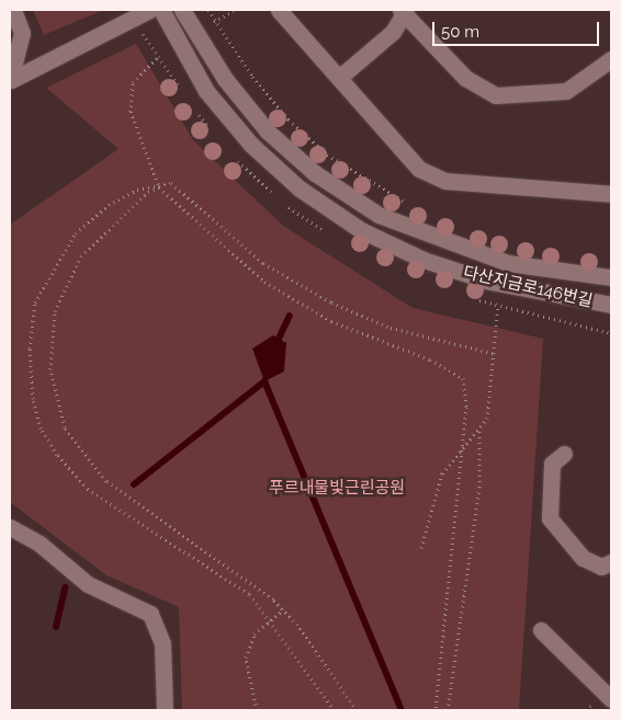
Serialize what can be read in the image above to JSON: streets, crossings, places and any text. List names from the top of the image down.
{
  "streets": {
    "street": ["다산지금로146번길"]
  },
  "parks": ["푸르내물빛근린공원"],
  "scale_bar": "50 m"
}
